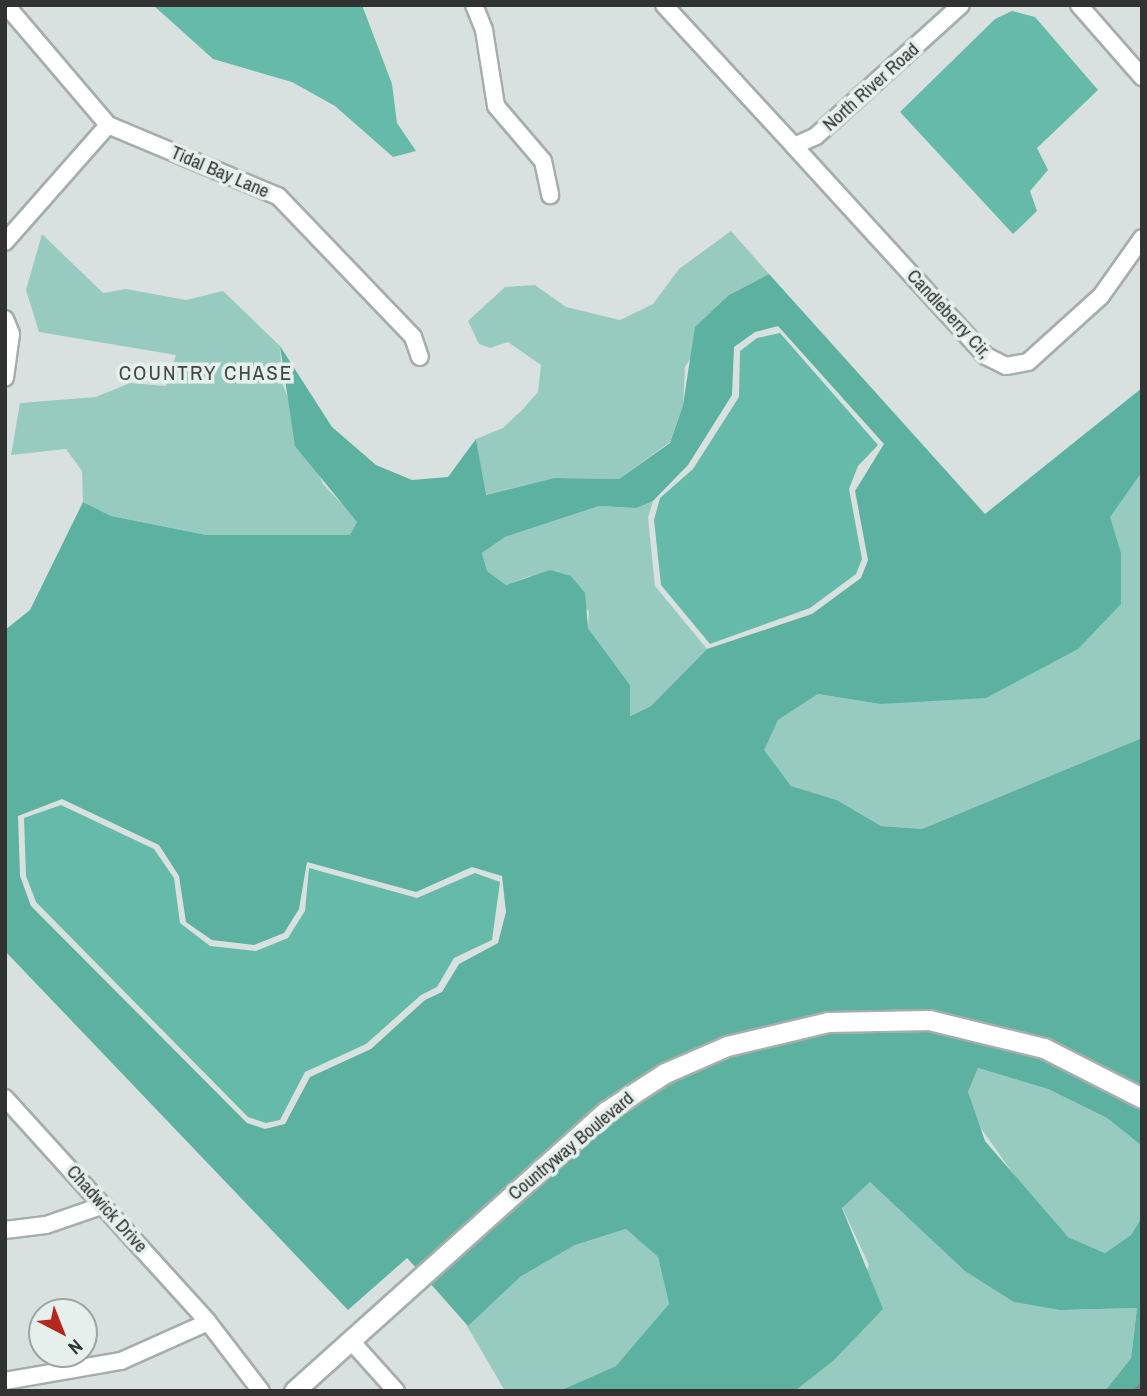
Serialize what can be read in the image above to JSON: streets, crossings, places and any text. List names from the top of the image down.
{
  "streets": {
    "street": [
      "North River Road",
      "Tidal Bay Lane",
      "Candleberry Cir,",
      "Countryway Boulevard",
      "Chadwick Drive"
    ]
  },
  "crossings": [
    ["North River Road", "Candleberry Cir,"]
  ],
  "districts": ["COUNTRY CHASE"],
  "north": "bottom right"
}
